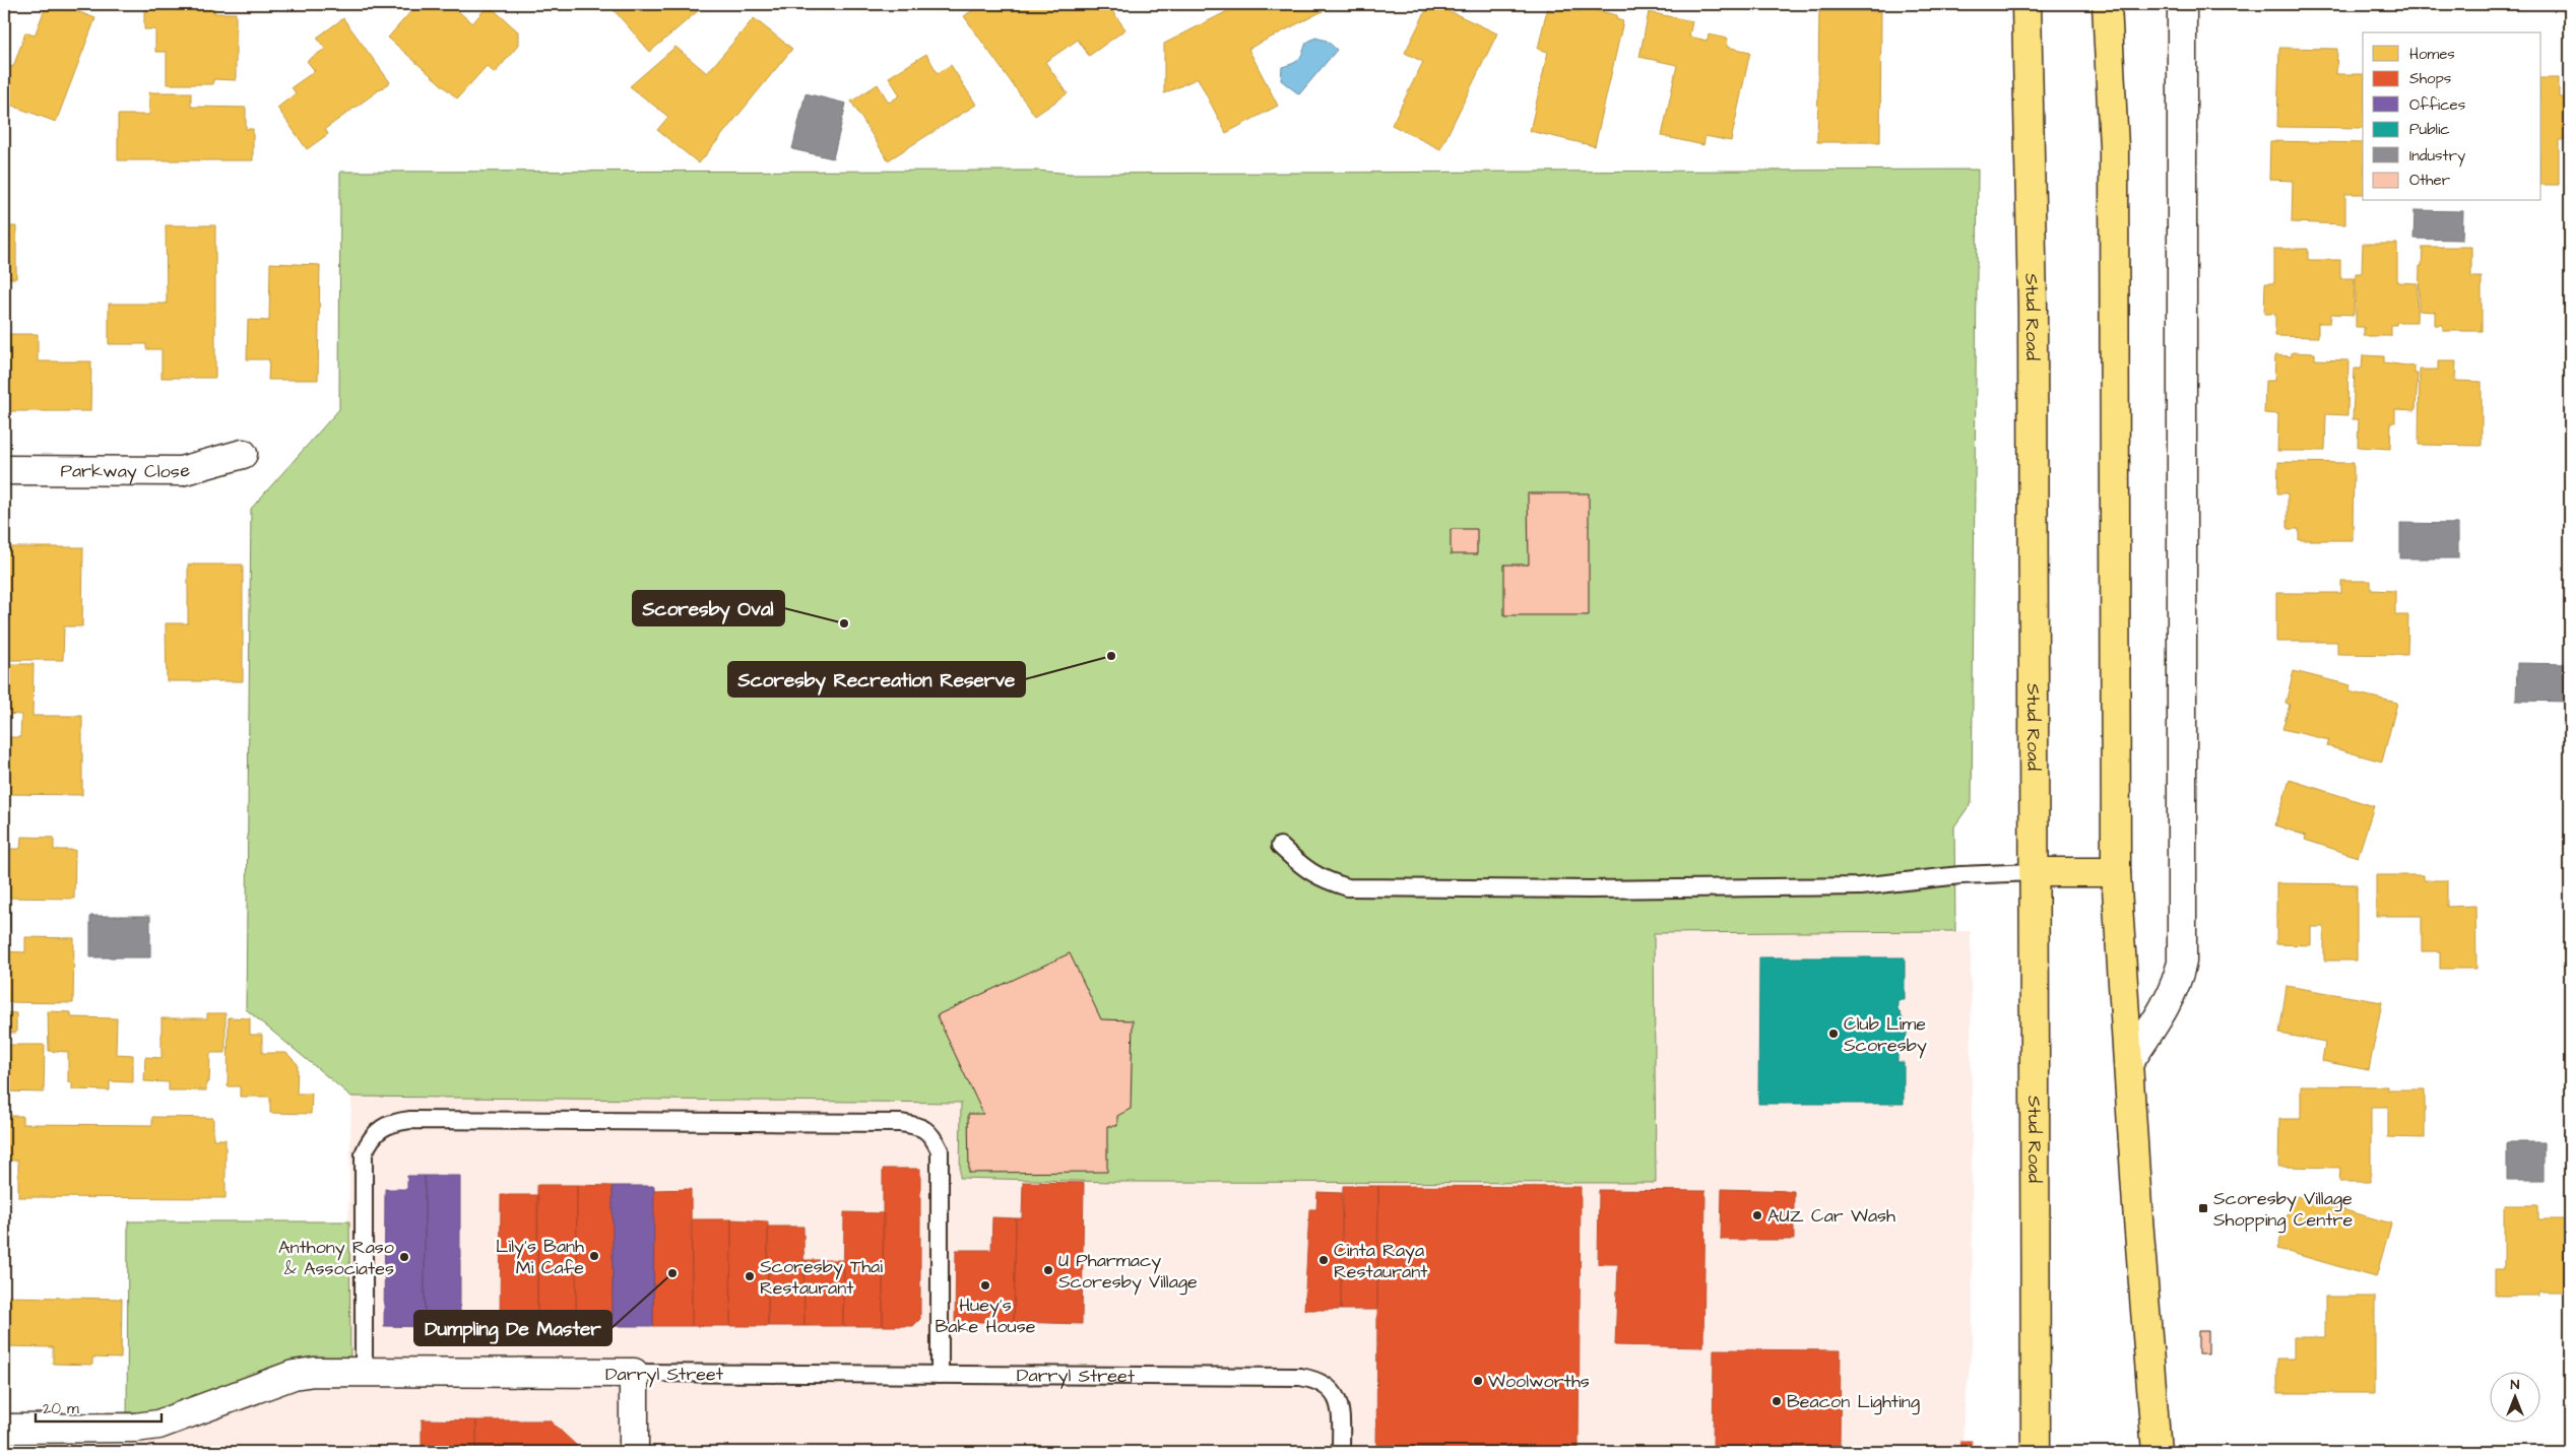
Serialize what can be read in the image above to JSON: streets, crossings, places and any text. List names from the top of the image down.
{
  "streets": {
    "highway": ["Stud Road"],
    "street": ["Parkway Close", "Darryl Street"]
  },
  "places": {
    "other": [
      "Scoresby Oval",
      "Scoresby Recreation Reserve",
      "Club Lime Scoresby",
      "AUZ Car Wash",
      "Lily's Banh Mi Cafe",
      "Anthony Raso & Associates",
      "Cinta Raya Restaurant",
      "U Pharmacy Scoresby Village",
      "Dumpling De Master",
      "Scoresby Thai Restaurant",
      "Huey's Bake House",
      "Woolworths",
      "Beacon Lighting"
    ],
    "transit": ["Scoresby Village Shopping Centre"]
  },
  "legend": [
    "Homes",
    "Shops",
    "Offices",
    "Public",
    "Industry",
    "Other"
  ],
  "scale_bar": "20 m",
  "north": "top"
}
